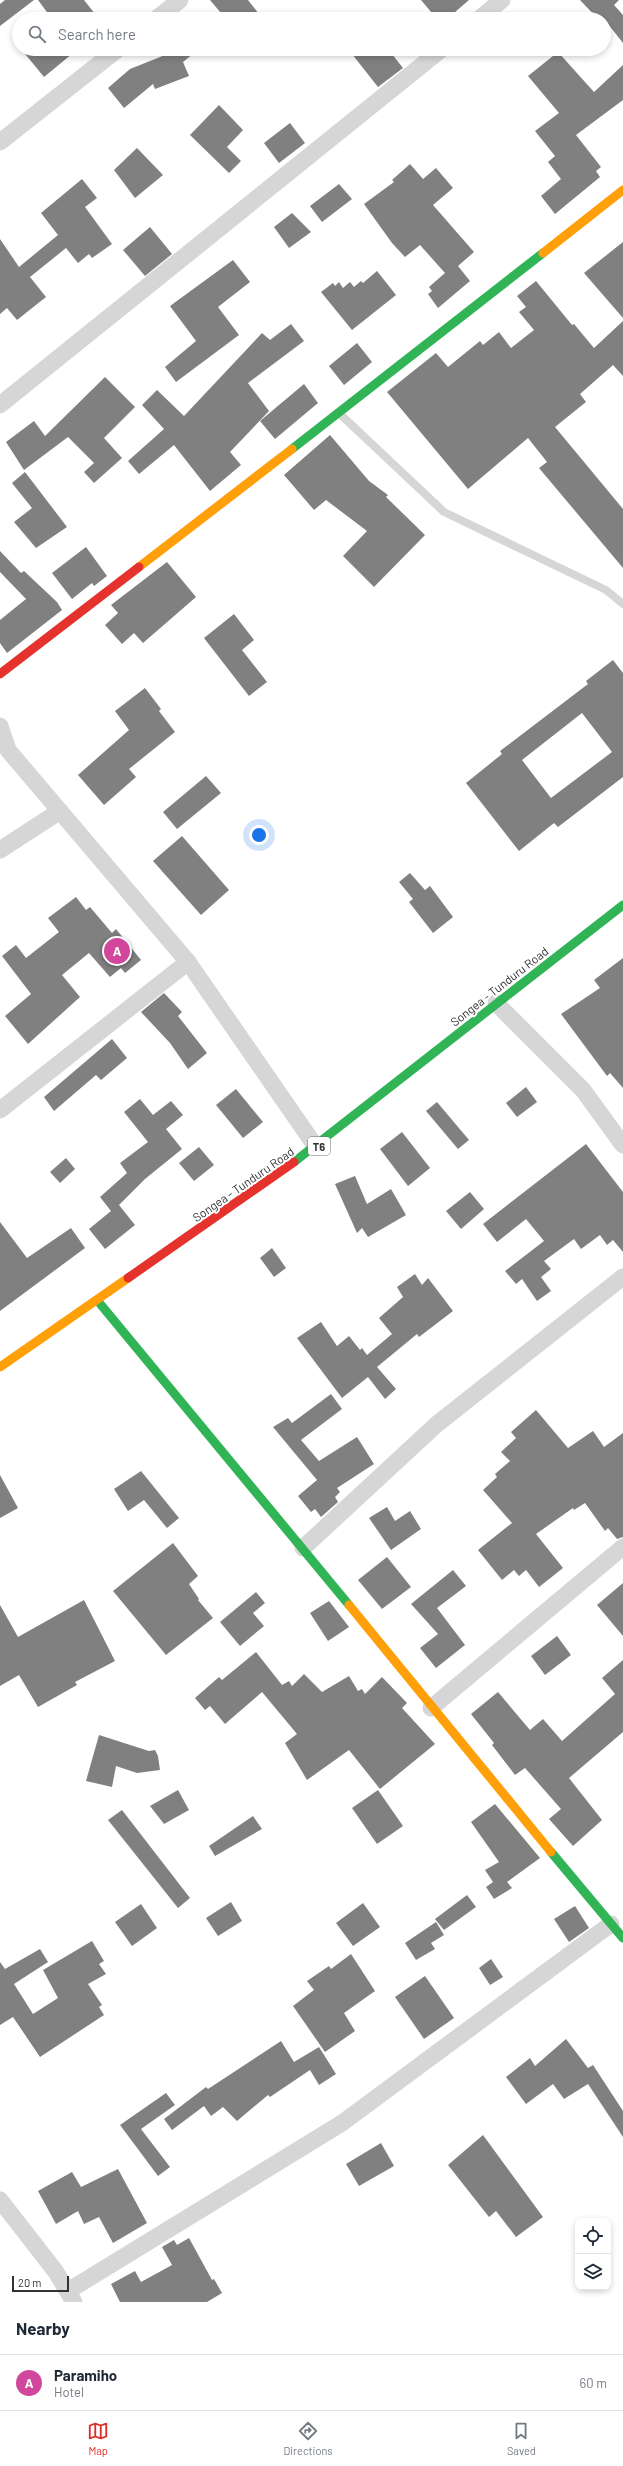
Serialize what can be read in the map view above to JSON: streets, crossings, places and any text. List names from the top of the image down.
{
  "streets": {
    "main road": ["Songea - Tunduru Road", "T6"]
  },
  "scale_bar": "20 m",
  "page": {
    "search": "Search here",
    "pins": "A",
    "scale": "20 m",
    "heading": "Nearby",
    "list": [
      {
        "mark": "A",
        "name": "Paramiho",
        "note": "Hotel",
        "value": "60 m"
      }
    ],
    "nav": ["Map", "Directions", "Saved"]
  }
}
